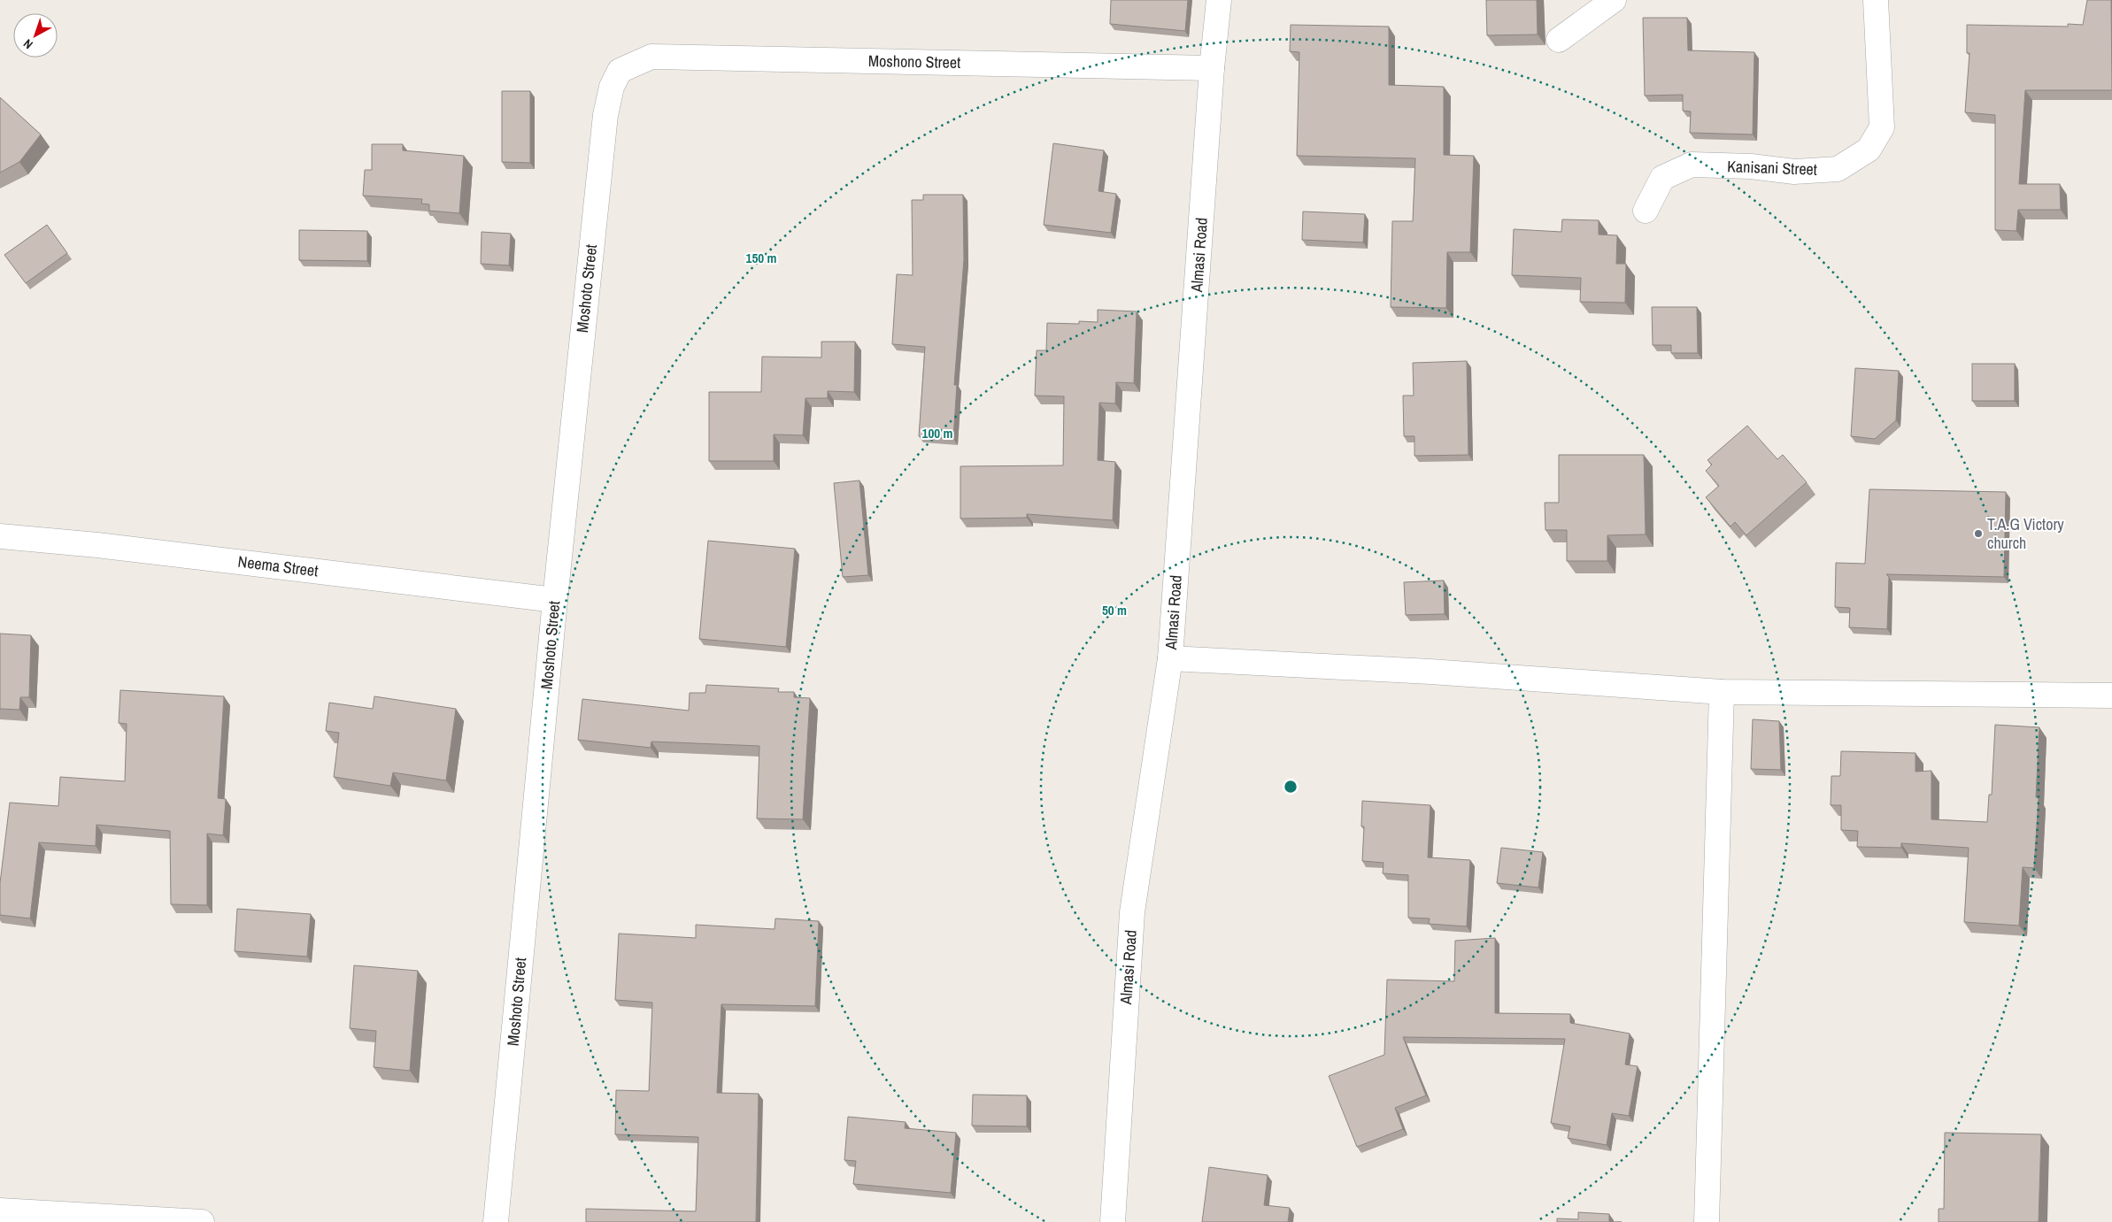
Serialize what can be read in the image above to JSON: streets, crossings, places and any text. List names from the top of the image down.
{
  "streets": {
    "street": [
      "Moshono Street",
      "Kanisani Street",
      "Almasi Road",
      "Moshoto Street",
      "Neema Street"
    ]
  },
  "crossings": [
    ["Moshono Street", "Almasi Road"],
    ["Moshono Street", "Moshoto Street"],
    ["Moshoto Street", "Neema Street"]
  ],
  "places": ["T.A.G Victory church"],
  "north": "bottom left",
  "rings": ["150 m", "100 m", "50 m"]
}
